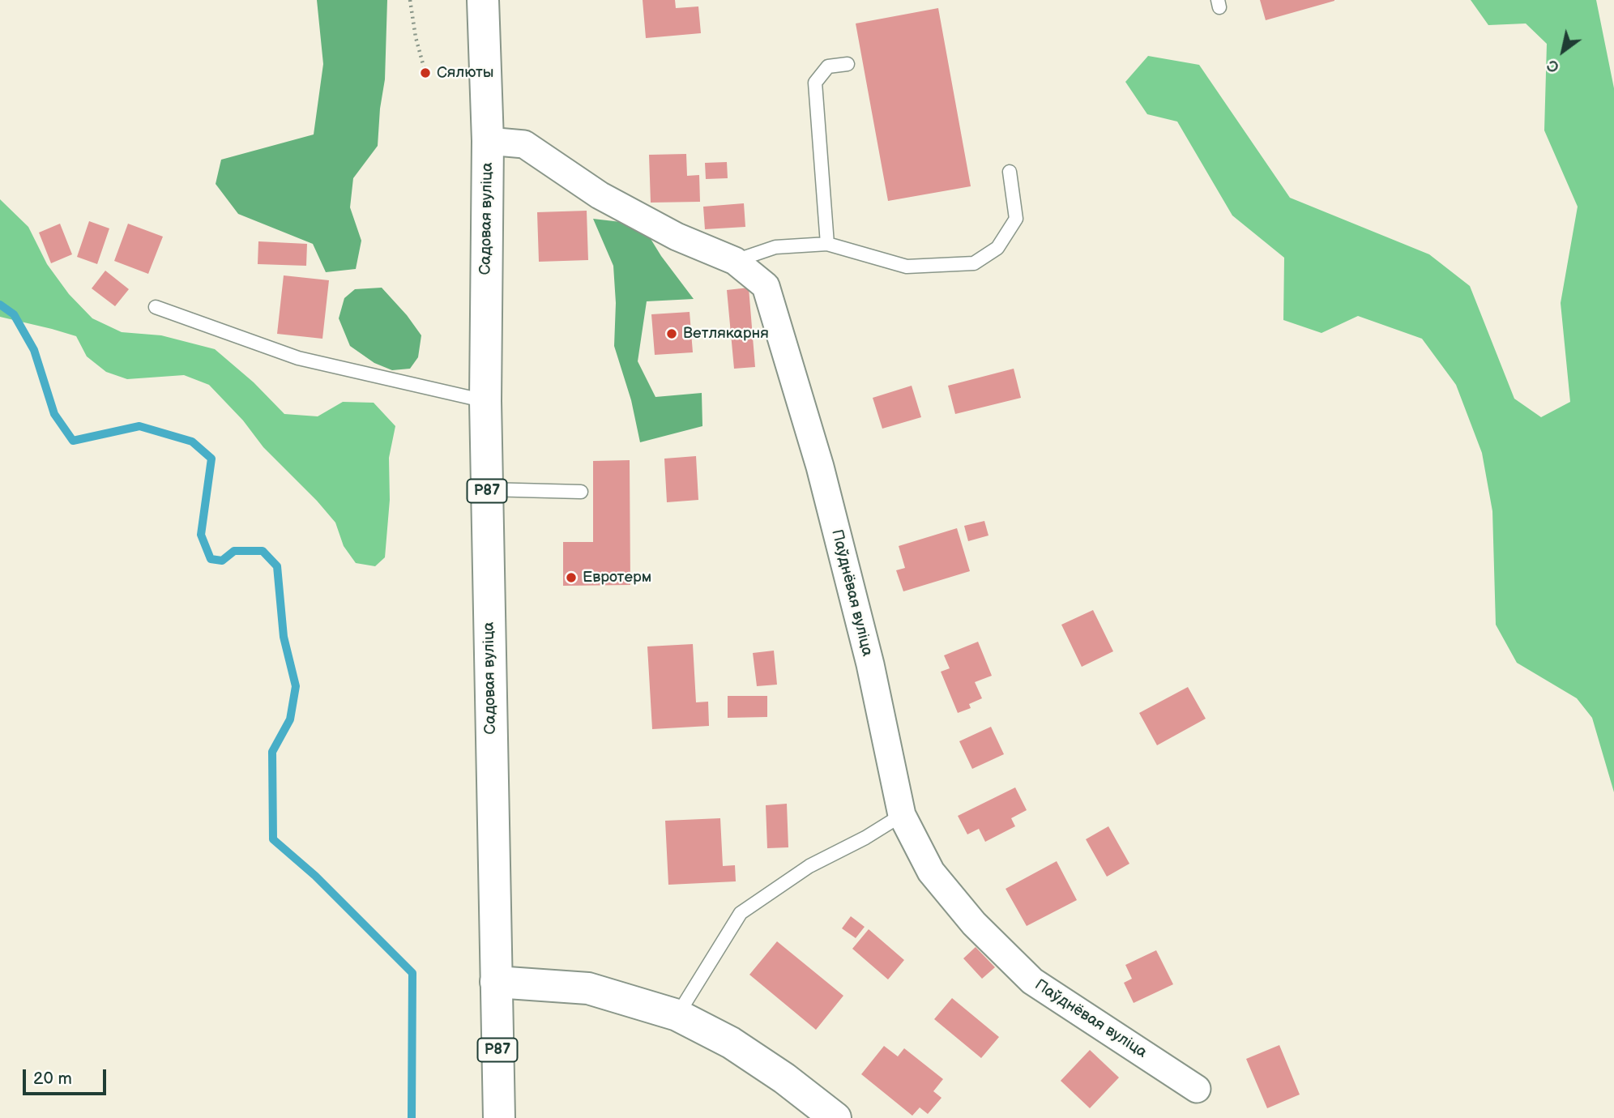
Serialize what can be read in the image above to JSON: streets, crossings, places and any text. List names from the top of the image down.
{
  "streets": {
    "main road": ["Садовая вуліца", "Р87"],
    "street": ["Паўднёвая вуліца"]
  },
  "crossings": [
    ["Садовая вуліца", "Р87"],
    ["Садовая вуліца", "Паўднёвая вуліца"]
  ],
  "places": ["Сялюты", "Ветлякарня", "Евротерм"],
  "scale_bar": "20 m",
  "north": "bottom left"
}
